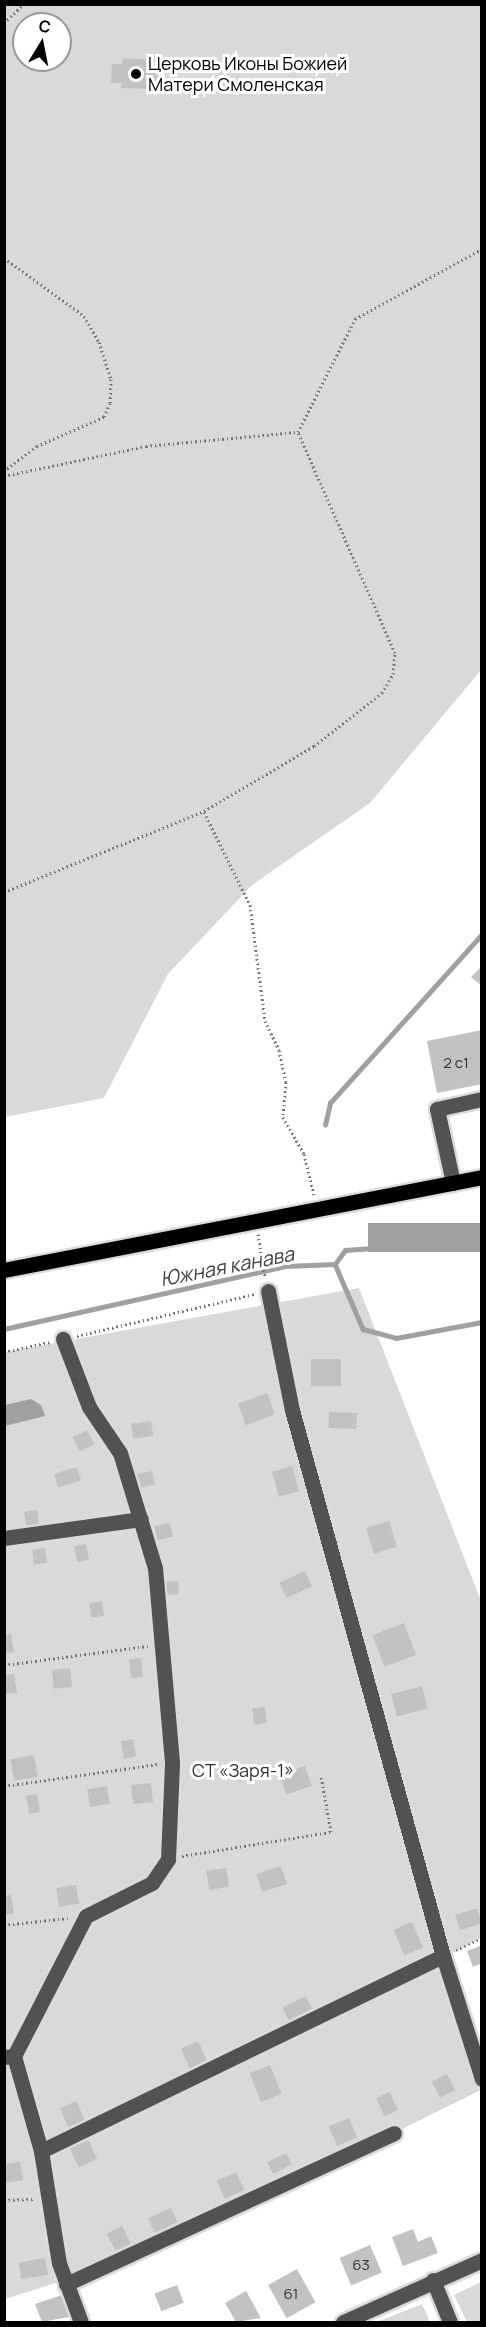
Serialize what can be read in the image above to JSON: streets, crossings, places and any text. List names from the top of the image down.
{
  "water": ["Южная канава"],
  "parks": ["СТ «Заря-1»"],
  "places": ["Церковь Иконы Божией Матери Смоленская"],
  "house_numbers": ["2 с1", "63", "61"],
  "north": "top"
}
